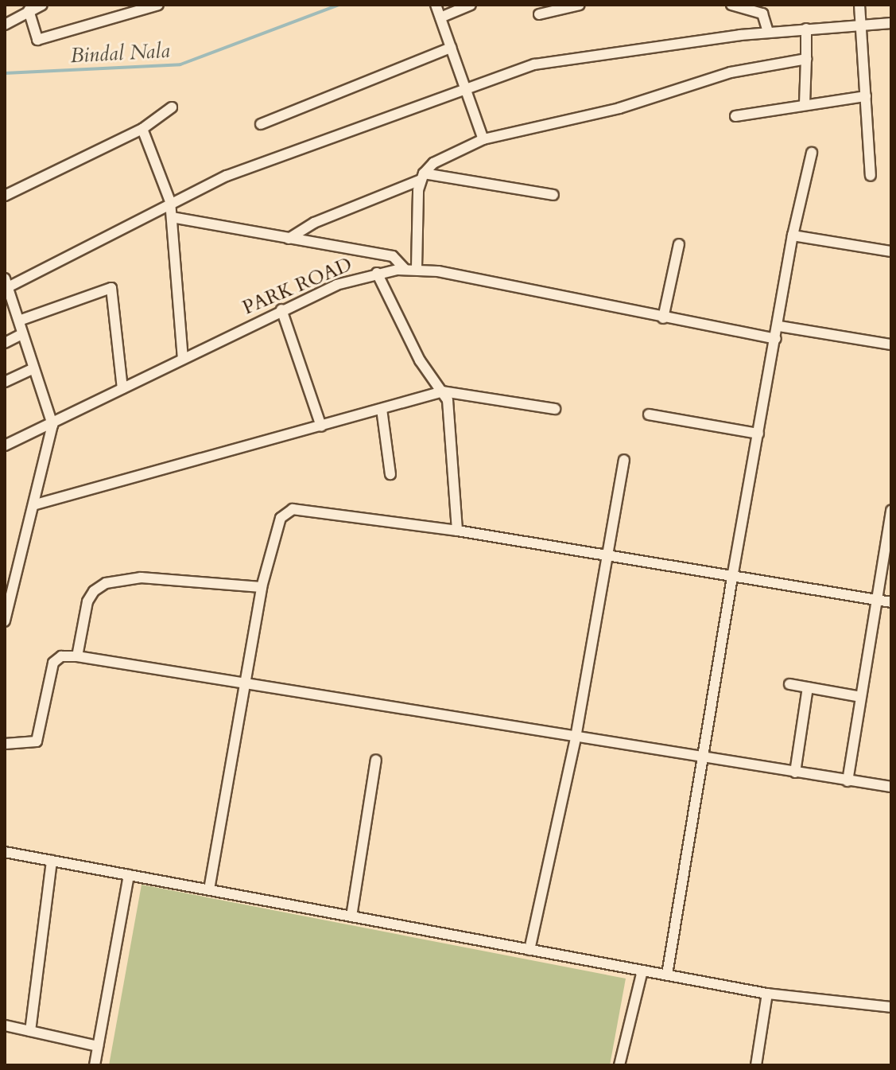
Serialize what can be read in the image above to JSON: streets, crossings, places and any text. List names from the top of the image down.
{
  "streets": {
    "street": ["PARK ROAD"]
  },
  "water": ["Bindal Nala"]
}
